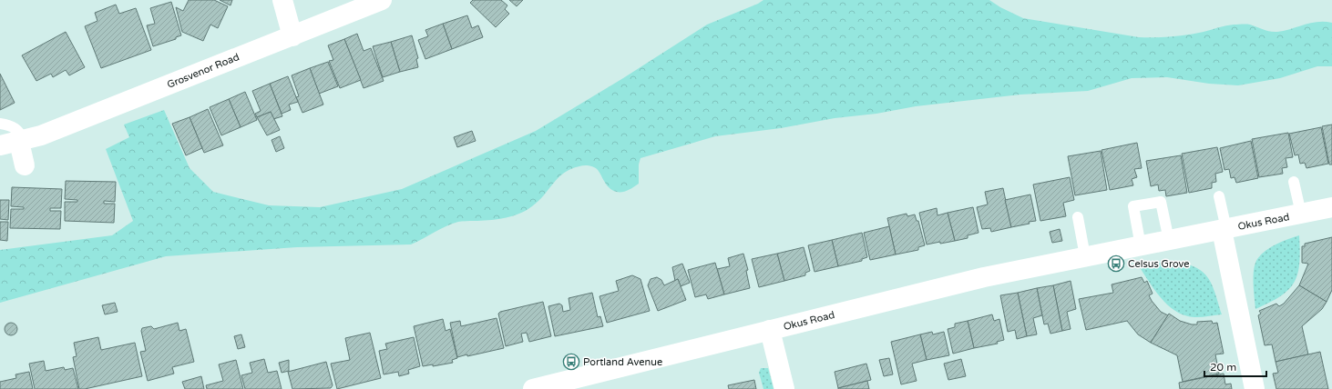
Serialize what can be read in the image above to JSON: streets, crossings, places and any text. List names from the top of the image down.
{
  "streets": {
    "street": ["Grosvenor Road", "Okus Road"]
  },
  "places": {
    "bus stop": ["Celsus Grove", "Portland Avenue"]
  },
  "scale_bar": "20 m"
}
